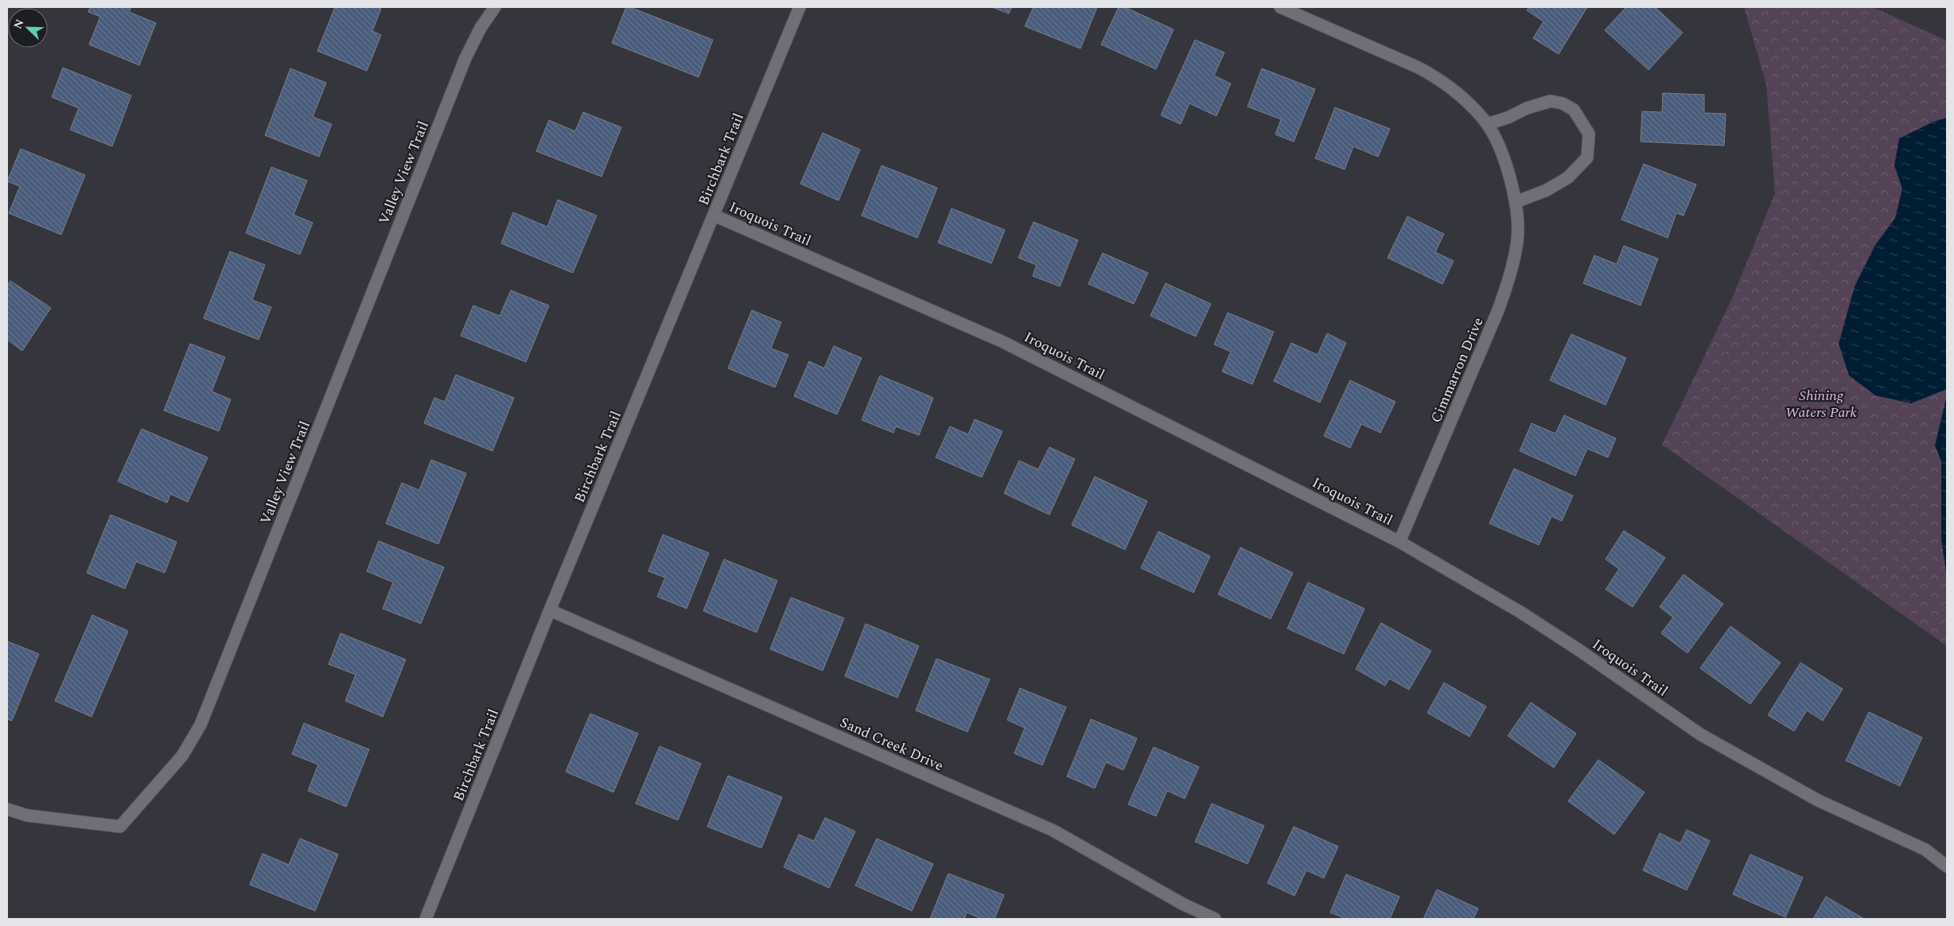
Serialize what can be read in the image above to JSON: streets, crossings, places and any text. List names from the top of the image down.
{
  "streets": {
    "street": [
      "Birchbark Trail",
      "Valley View Trail",
      "Iroquois Trail",
      "Cimmarron Drive",
      "Sand Creek Drive"
    ]
  },
  "crossings": [
    ["Birchbark Trail", "Iroquois Trail"],
    ["Birchbark Trail", "Sand Creek Drive"],
    ["Iroquois Trail", "Cimmarron Drive"]
  ],
  "parks": ["Shining Waters Park"],
  "north": "top left"
}
